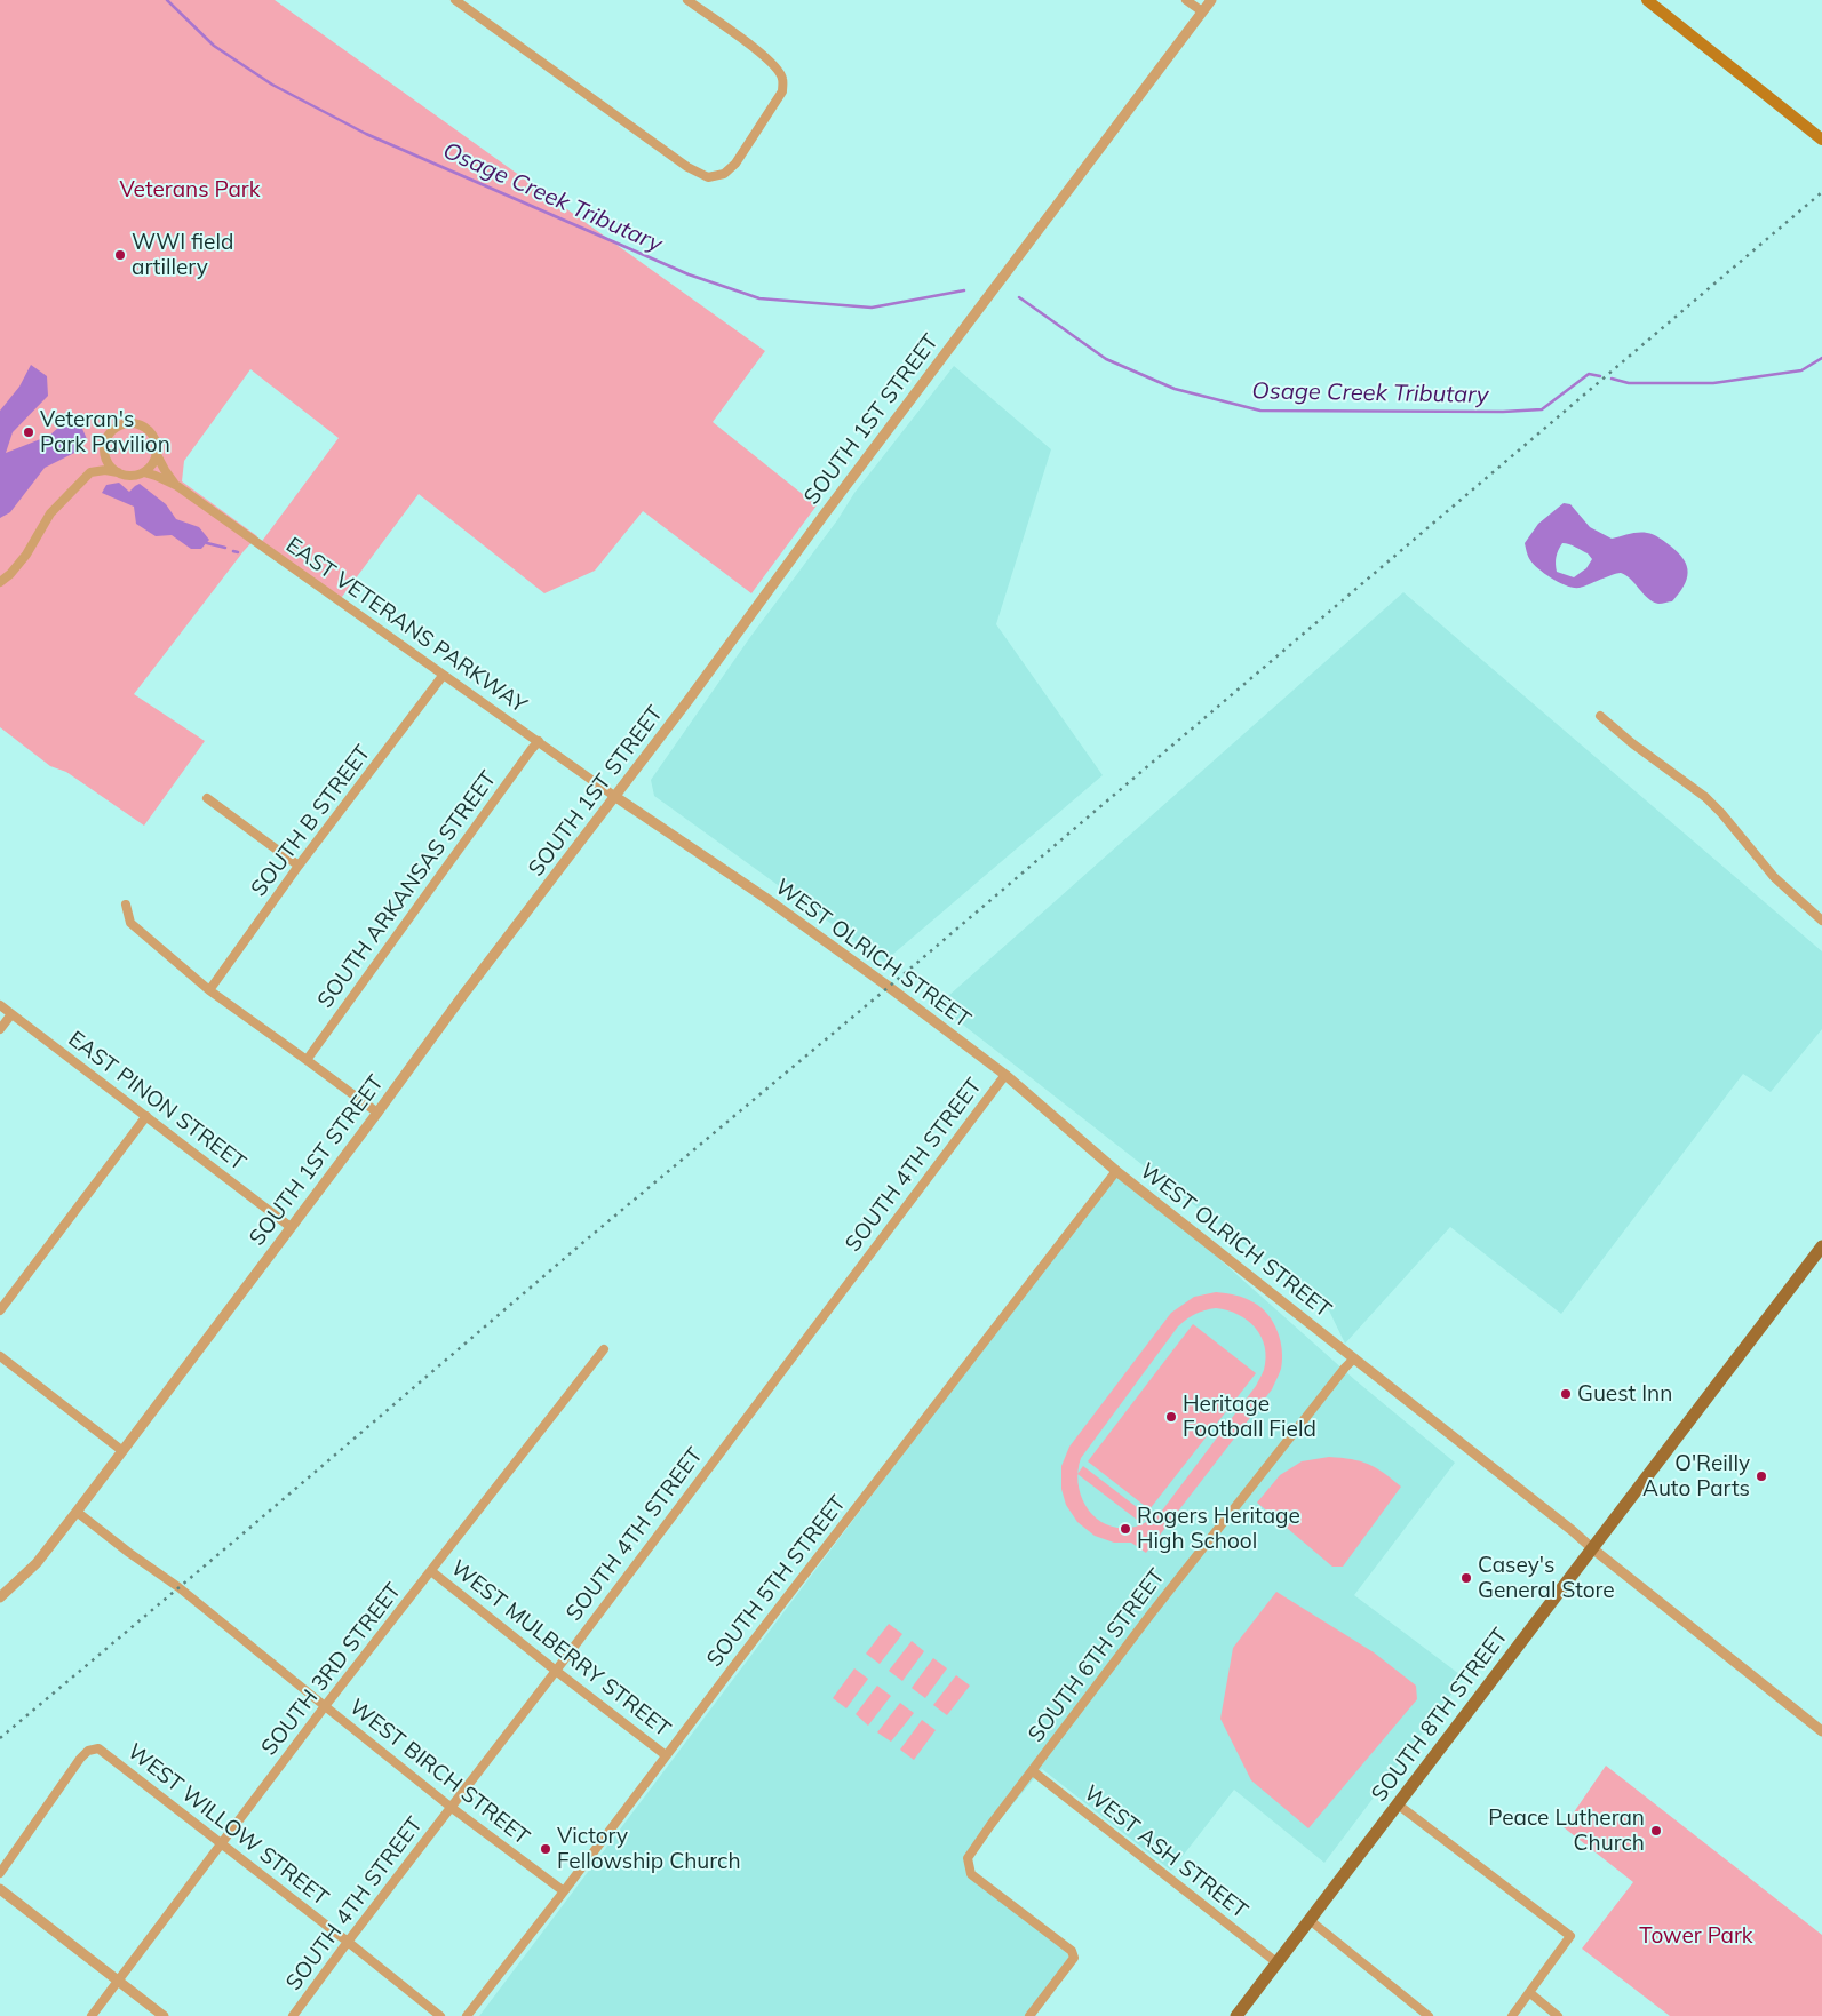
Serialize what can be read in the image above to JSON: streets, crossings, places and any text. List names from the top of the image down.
{
  "streets": {
    "main road": ["SOUTH 8TH STREET"],
    "street": [
      "SOUTH 1ST STREET",
      "EAST VETERANS PARKWAY",
      "SOUTH B STREET",
      "SOUTH ARKANSAS STREET",
      "WEST OLRICH STREET",
      "EAST PINON STREET",
      "SOUTH 4TH STREET",
      "SOUTH 5TH STREET",
      "WEST MULBERRY STREET",
      "SOUTH 6TH STREET",
      "SOUTH 3RD STREET",
      "WEST BIRCH STREET",
      "WEST WILLOW STREET",
      "WEST ASH STREET"
    ]
  },
  "crossings": [
    ["SOUTH 1ST STREET", "EAST VETERANS PARKWAY"],
    ["SOUTH 1ST STREET", "WEST OLRICH STREET"],
    ["SOUTH 1ST STREET", "EAST PINON STREET"],
    ["SOUTH 1ST STREET", "WEST BIRCH STREET"],
    ["EAST VETERANS PARKWAY", "SOUTH B STREET"],
    ["EAST VETERANS PARKWAY", "SOUTH ARKANSAS STREET"],
    ["EAST VETERANS PARKWAY", "WEST OLRICH STREET"],
    ["WEST OLRICH STREET", "SOUTH 4TH STREET"],
    ["WEST OLRICH STREET", "SOUTH 5TH STREET"],
    ["WEST OLRICH STREET", "SOUTH 6TH STREET"],
    ["WEST OLRICH STREET", "SOUTH 8TH STREET"],
    ["SOUTH 4TH STREET", "WEST MULBERRY STREET"],
    ["SOUTH 4TH STREET", "WEST BIRCH STREET"],
    ["SOUTH 4TH STREET", "WEST WILLOW STREET"],
    ["SOUTH 5TH STREET", "WEST MULBERRY STREET"],
    ["SOUTH 5TH STREET", "WEST BIRCH STREET"],
    ["WEST MULBERRY STREET", "SOUTH 3RD STREET"],
    ["SOUTH 6TH STREET", "WEST ASH STREET"],
    ["SOUTH 3RD STREET", "WEST BIRCH STREET"],
    ["SOUTH 3RD STREET", "WEST WILLOW STREET"],
    ["SOUTH 8TH STREET", "WEST ASH STREET"]
  ],
  "water": ["Osage Creek Tributary"],
  "parks": ["Veterans Park", "Tower Park"],
  "places": [
    "WWI field artillery",
    "Veteran's Park Pavilion",
    "Guest Inn",
    "Heritage Football Field",
    "O'Reilly Auto Parts",
    "Rogers Heritage High School",
    "Casey's General Store",
    "Peace Lutheran Church",
    "Victory Fellowship Church"
  ]
}
